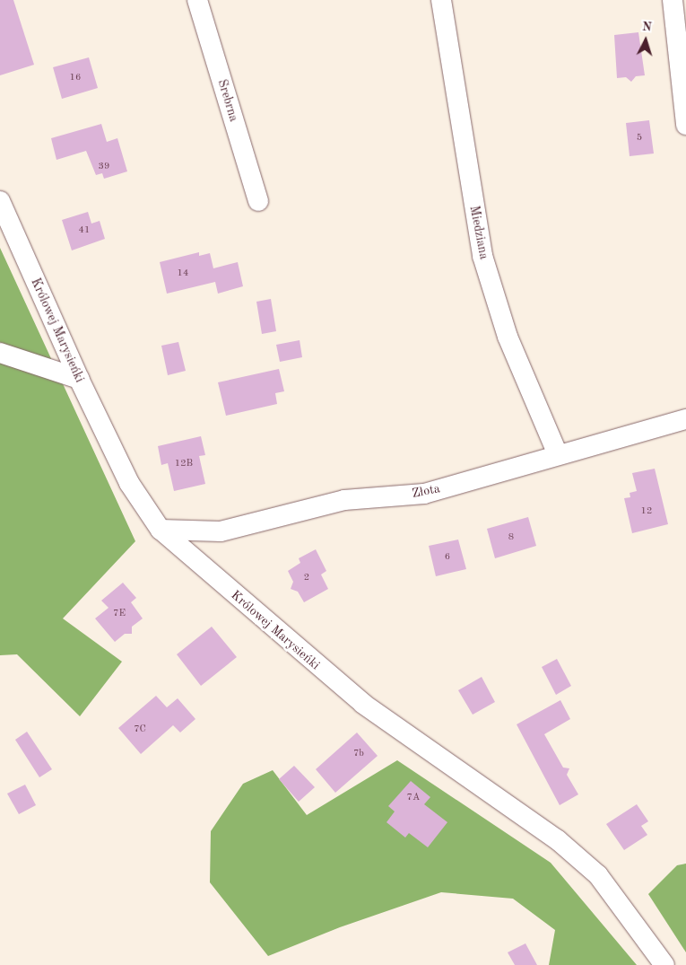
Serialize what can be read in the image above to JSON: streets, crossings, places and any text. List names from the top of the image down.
{
  "streets": {
    "street": [
      "Srebrna",
      "Miedziana",
      "Królowej Marysieńki",
      "Złota"
    ]
  },
  "crossings": [
    ["Miedziana", "Złota"],
    ["Królowej Marysieńki", "Złota"]
  ],
  "house_numbers": [
    "16",
    "5",
    "39",
    "41",
    "14",
    "12B",
    "12",
    "8",
    "6",
    "2",
    "7E",
    "7C",
    "7b",
    "7A"
  ],
  "north": "top"
}
